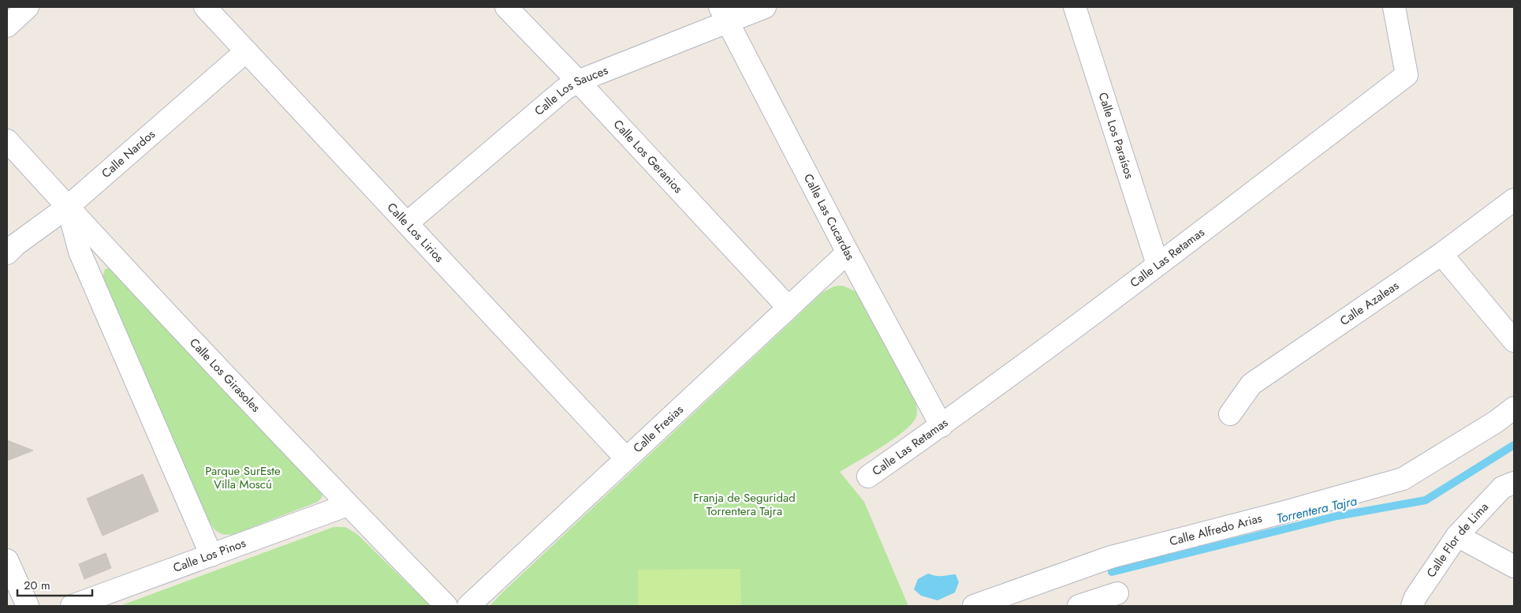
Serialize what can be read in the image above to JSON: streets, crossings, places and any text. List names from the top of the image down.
{
  "streets": {
    "street": [
      "Calle Los Sauces",
      "Calle Los Paraísos",
      "Calle Nardos",
      "Calle Los Geranios",
      "Calle Las Cucardas",
      "Calle Los Lirios",
      "Calle Las Retamas",
      "Calle Azaleas",
      "Calle Los Girasoles",
      "Calle Fresias",
      "Calle Alfredo Arias",
      "Calle Flor de Lima",
      "Calle Los Pinos"
    ]
  },
  "crossings": [
    ["Calle Los Sauces", "Calle Los Geranios"],
    ["Calle Los Sauces", "Calle Las Cucardas"],
    ["Calle Los Sauces", "Calle Los Lirios"],
    ["Calle Los Paraísos", "Calle Las Retamas"],
    ["Calle Nardos", "Calle Los Lirios"],
    ["Calle Nardos", "Calle Los Girasoles"],
    ["Calle Los Geranios", "Calle Fresias"],
    ["Calle Las Cucardas", "Calle Las Retamas"],
    ["Calle Las Cucardas", "Calle Fresias"],
    ["Calle Los Lirios", "Calle Fresias"],
    ["Calle Los Girasoles", "Calle Los Pinos"]
  ],
  "water": ["Torrentera Tajra"],
  "parks": ["Parque SurEste Villa Moscú", "Franja de Seguridad Torrentera Tajra"],
  "scale_bar": "20 m"
}
